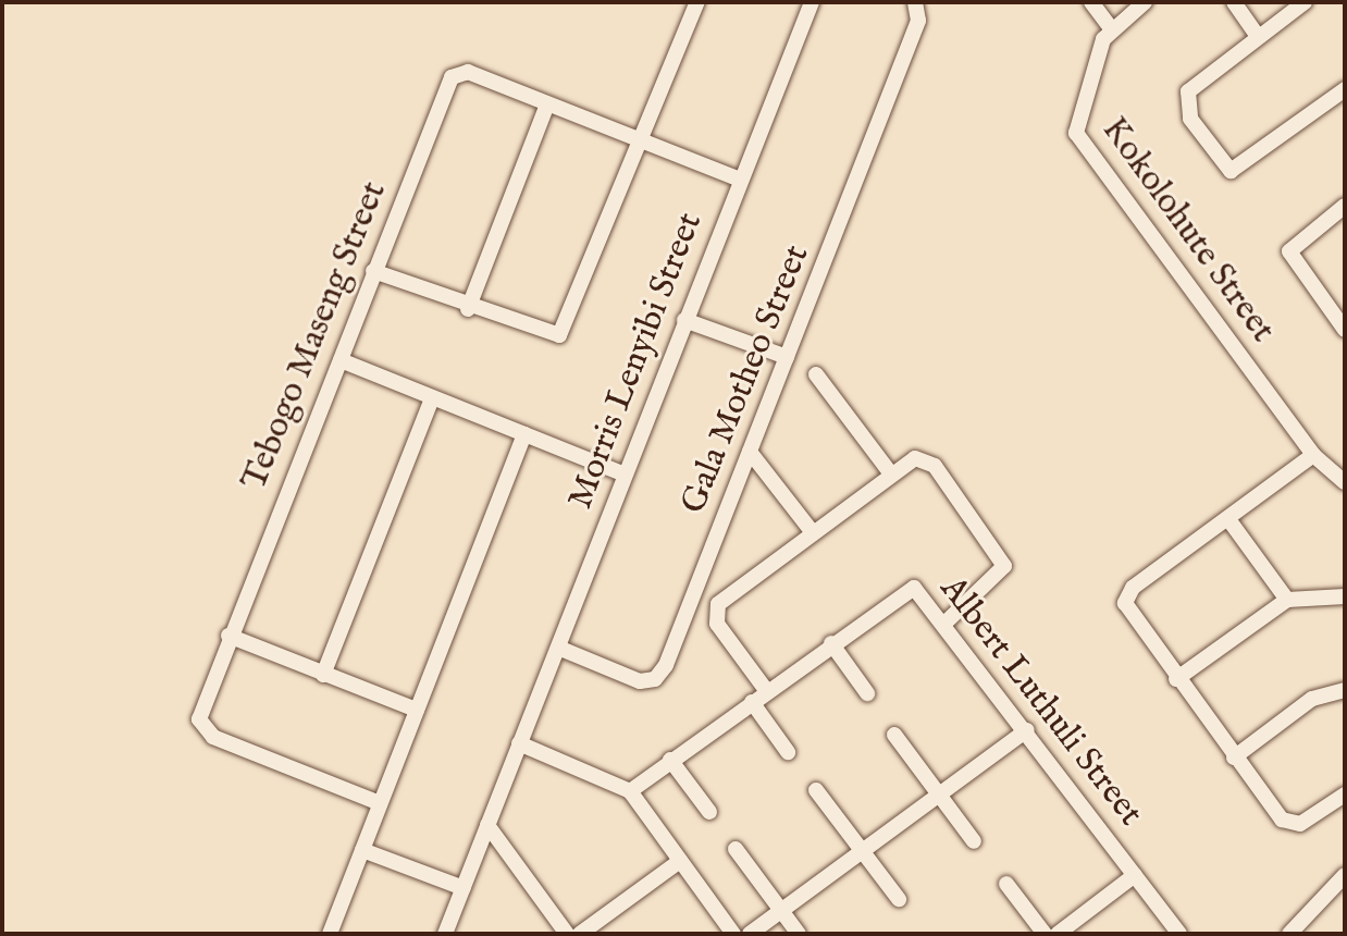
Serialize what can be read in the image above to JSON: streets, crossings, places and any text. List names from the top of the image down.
{
  "streets": {
    "street": [
      "Kokolohute Street",
      "Tebogo Maseng Street",
      "Morris Lenyibi Street",
      "Gala Motheo Street",
      "Albert Luthuli Street"
    ]
  },
  "crossings": [
    ["Tebogo Maseng Street", "Morris Lenyibi Street"],
    ["Morris Lenyibi Street", "Gala Motheo Street"]
  ]
}
